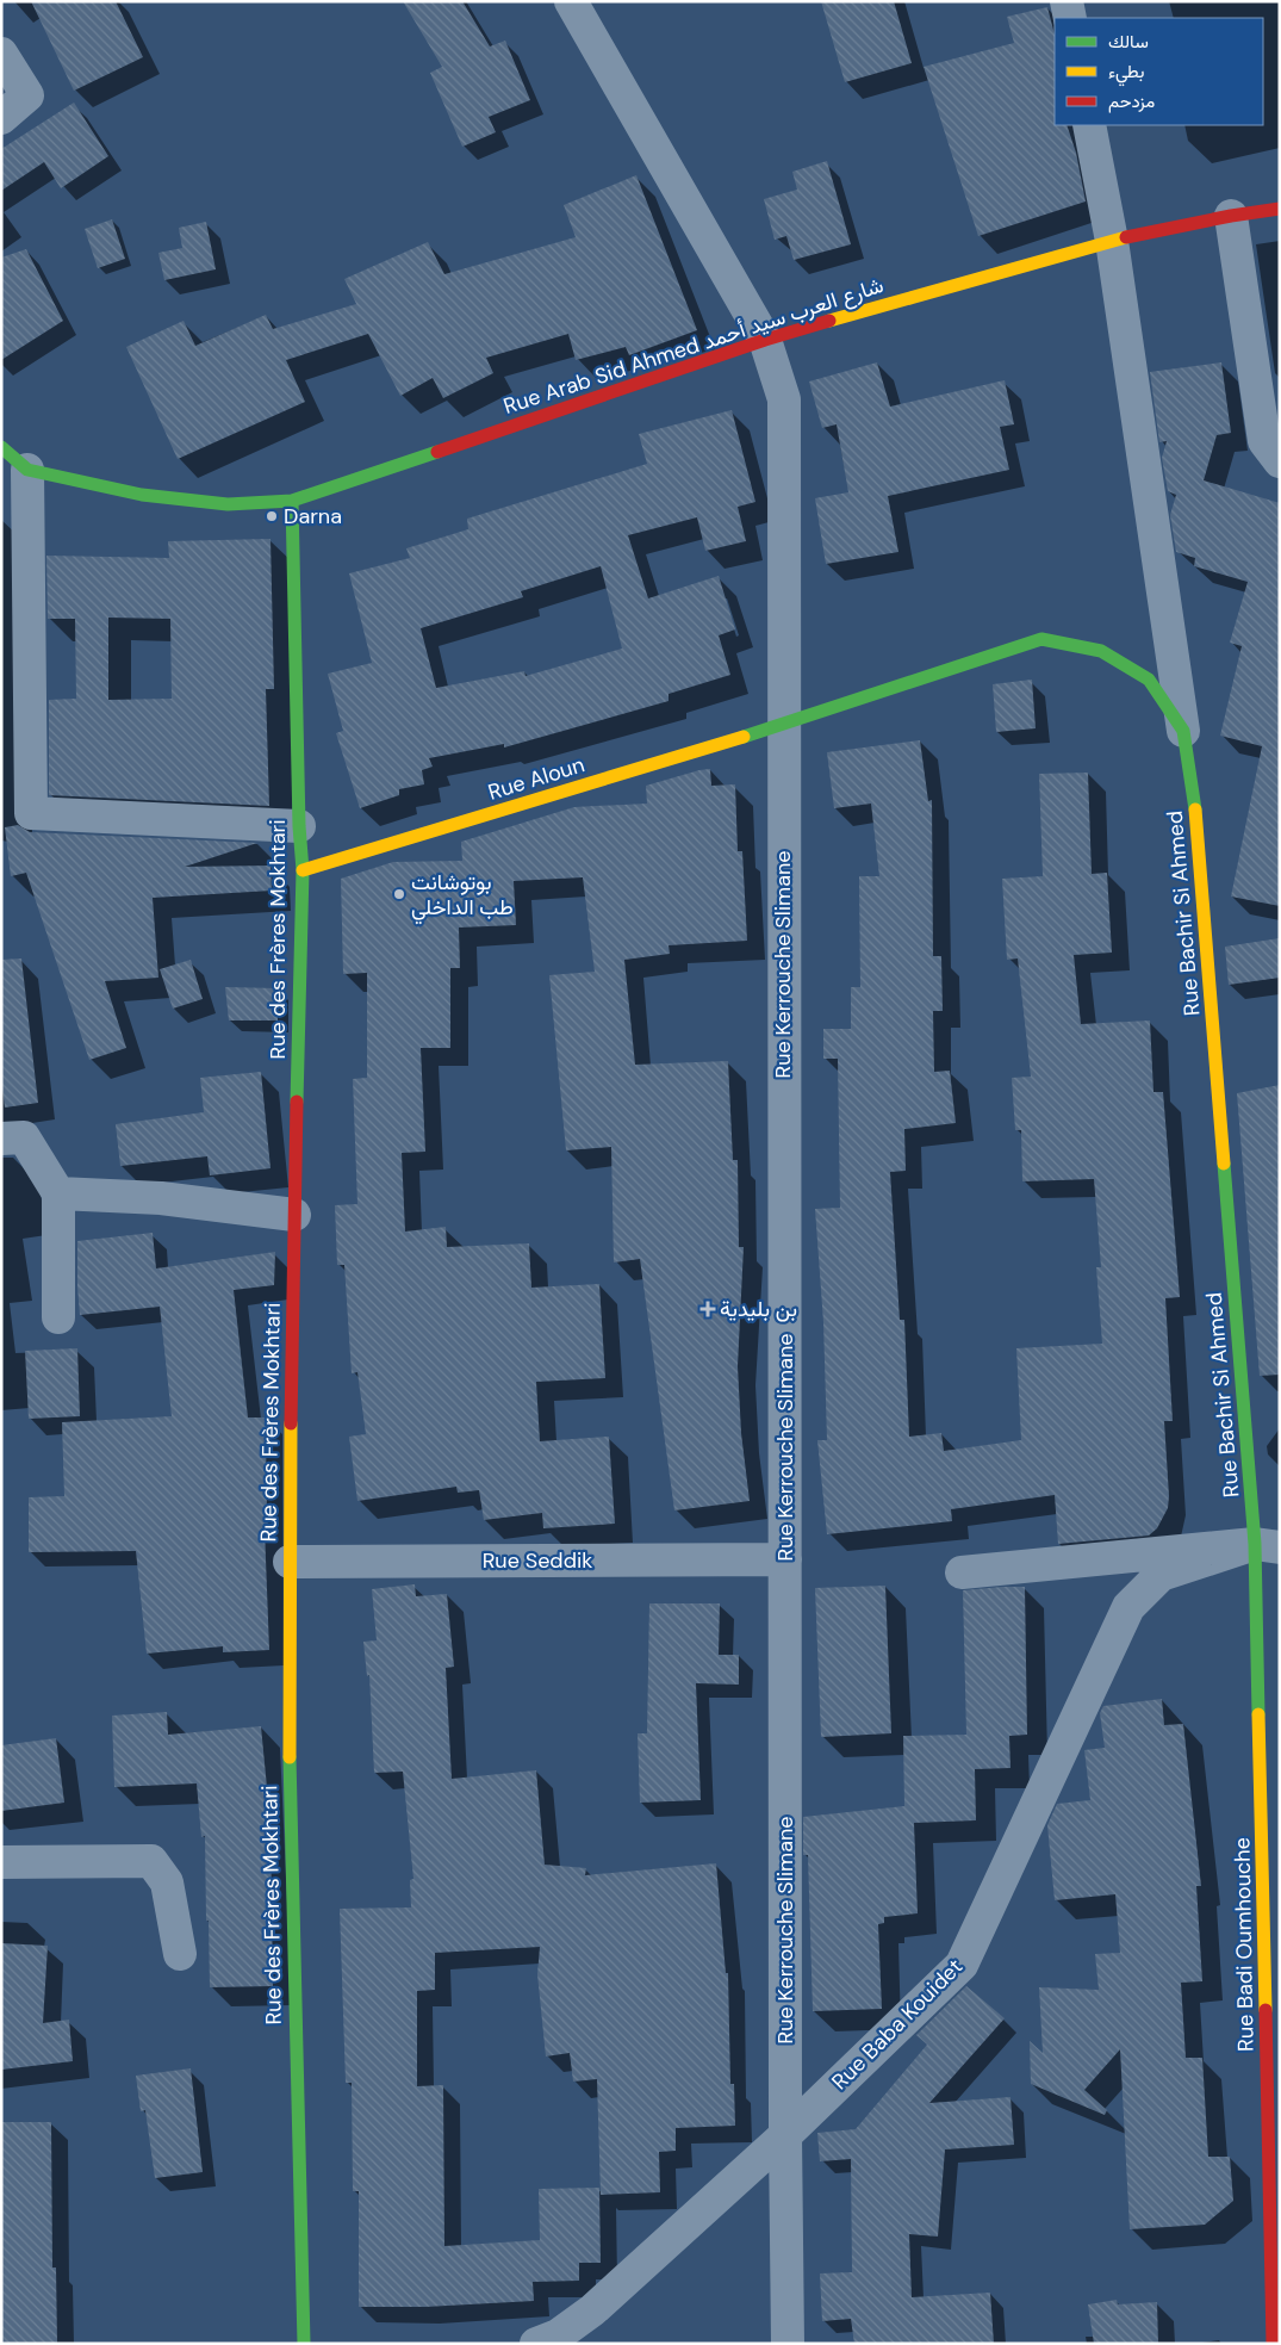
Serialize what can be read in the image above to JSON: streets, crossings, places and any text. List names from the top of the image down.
{
  "streets": {
    "street": [
      "Rue Arab Sid Ahmed شارع العرب سيد أحمد",
      "Rue Aloun",
      "Rue Bachir Si Ahmed",
      "Rue des Frères Mokhtari",
      "Rue Kerrouche Slimane",
      "Rue Seddik",
      "Rue Badi Oumhouche",
      "Rue Baba Kouidet"
    ]
  },
  "crossings": [
    ["Rue Arab Sid Ahmed شارع العرب سيد أحمد", "Rue des Frères Mokhtari"],
    ["Rue Arab Sid Ahmed شارع العرب سيد أحمد", "Rue Kerrouche Slimane"],
    ["Rue Aloun", "Rue Bachir Si Ahmed"],
    ["Rue Aloun", "Rue des Frères Mokhtari"],
    ["Rue Aloun", "Rue Kerrouche Slimane"],
    ["Rue Bachir Si Ahmed", "Rue Kerrouche Slimane"],
    ["Rue Bachir Si Ahmed", "Rue Badi Oumhouche"],
    ["Rue Bachir Si Ahmed", "Rue Baba Kouidet"],
    ["Rue des Frères Mokhtari", "Rue Seddik"],
    ["Rue Kerrouche Slimane", "Rue Seddik"],
    ["Rue Kerrouche Slimane", "Rue Baba Kouidet"],
    ["Rue Badi Oumhouche", "Rue Baba Kouidet"]
  ],
  "places": {
    "other": ["Darna", "بوتوشانت طب الداخلي"],
    "health": ["بن بليدية"]
  },
  "legend": ["سالك", "بطيء", "مزدحم"]
}
